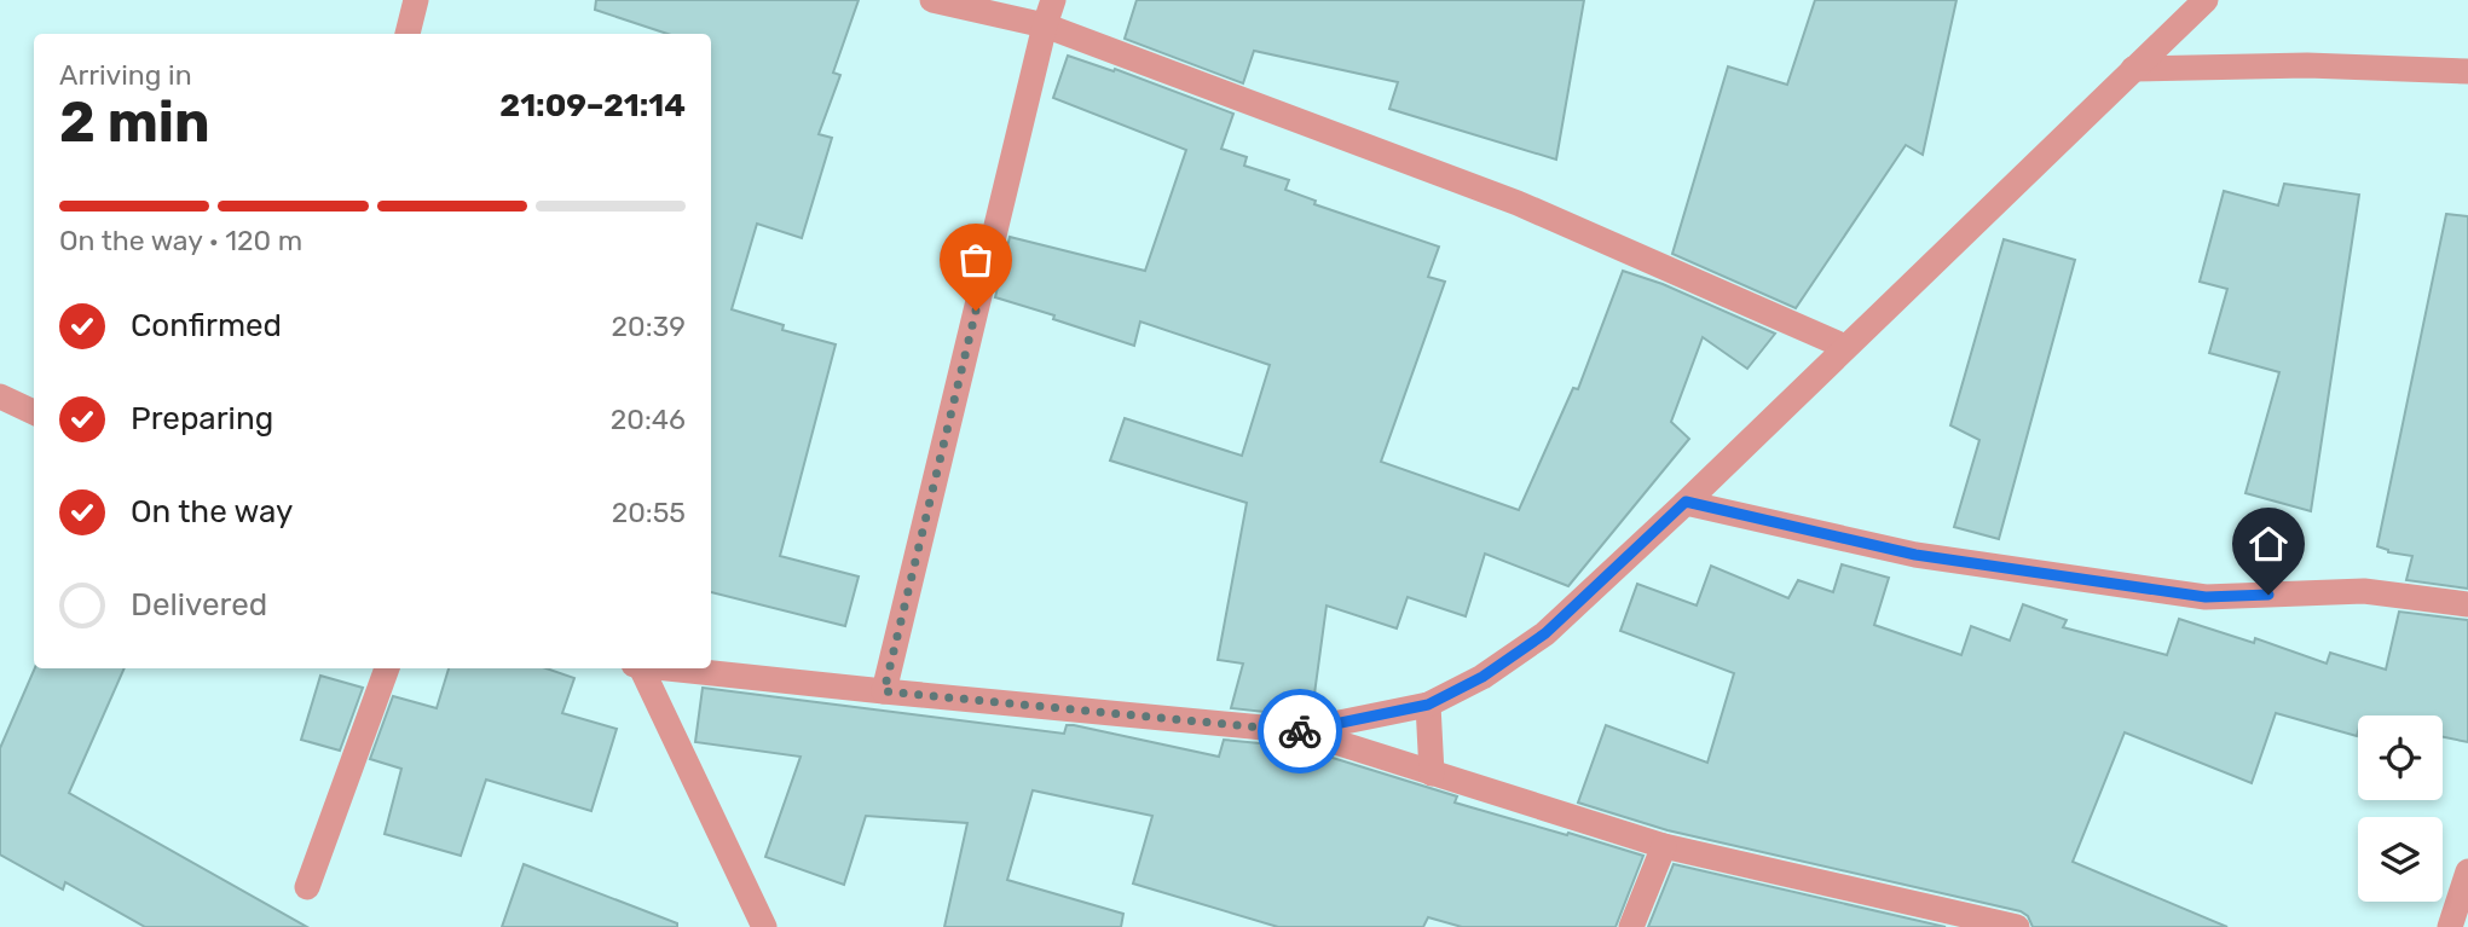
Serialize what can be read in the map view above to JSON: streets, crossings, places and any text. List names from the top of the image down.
{
  "page": {
    "heading": ["2 min", "Arriving in", "21:09–21:14"],
    "bar": "On the way · 120 m",
    "list": [
      ["Confirmed", "20:39"],
      ["Preparing", "20:46"],
      ["On the way", "20:55"],
      "Delivered"
    ]
  }
}
